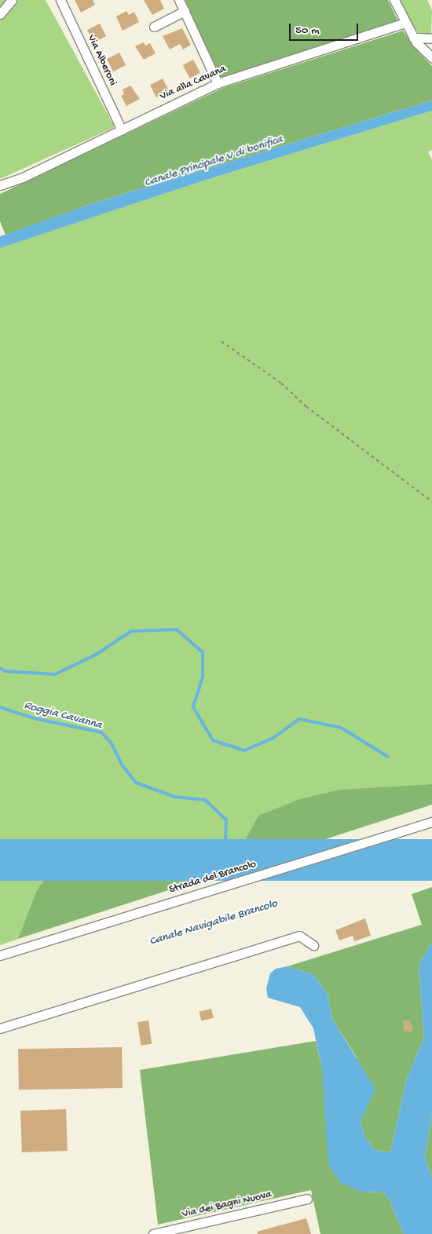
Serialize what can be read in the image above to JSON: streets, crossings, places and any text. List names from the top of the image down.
{
  "streets": {
    "street": [
      "Via Alberoni",
      "Via alla Cavana",
      "Strada del Brancolo",
      "Via dei Bagni Nuova"
    ]
  },
  "crossings": [
    ["Via Alberoni", "Via alla Cavana"]
  ],
  "water": ["Canale Principale V di bonifica", "Roggia Cavanna", "Canale Navigabile Brancolo"],
  "scale_bar": "50 m"
}
